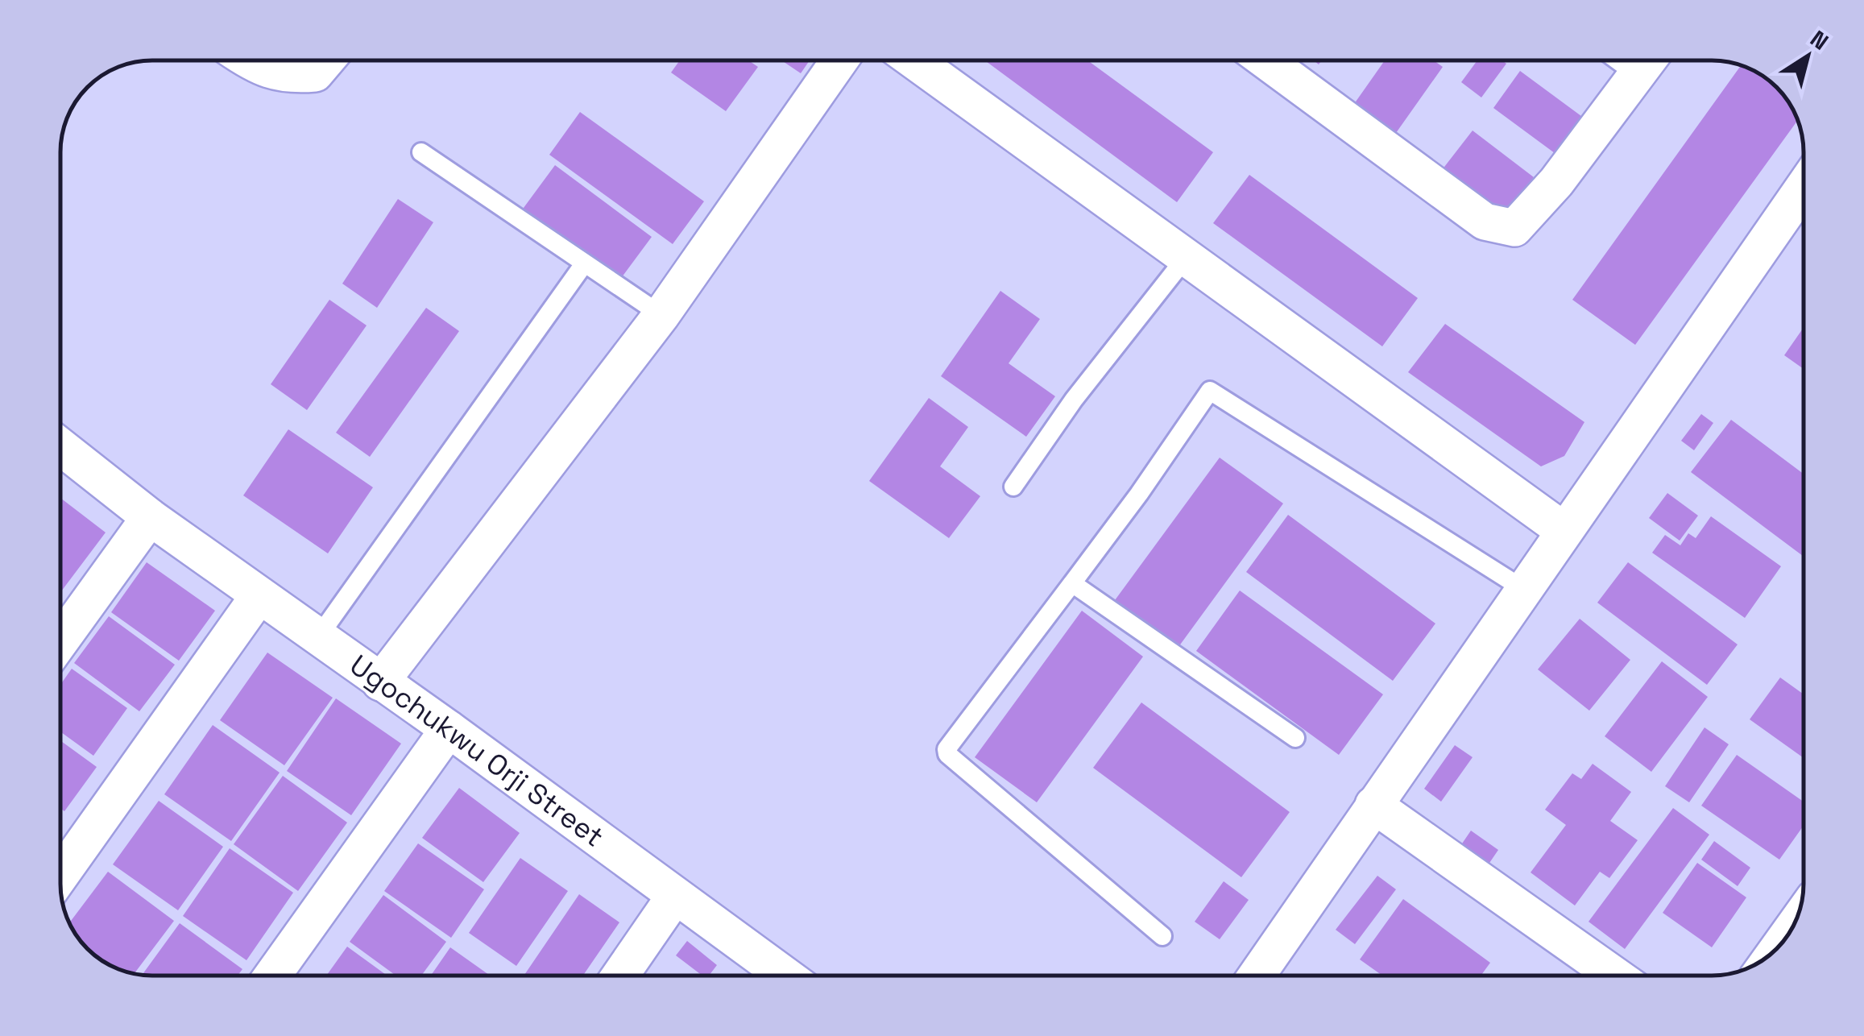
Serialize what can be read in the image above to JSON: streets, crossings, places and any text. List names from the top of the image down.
{
  "streets": {
    "street": ["Ugochukwu Orji Street"]
  },
  "north": "top right"
}
